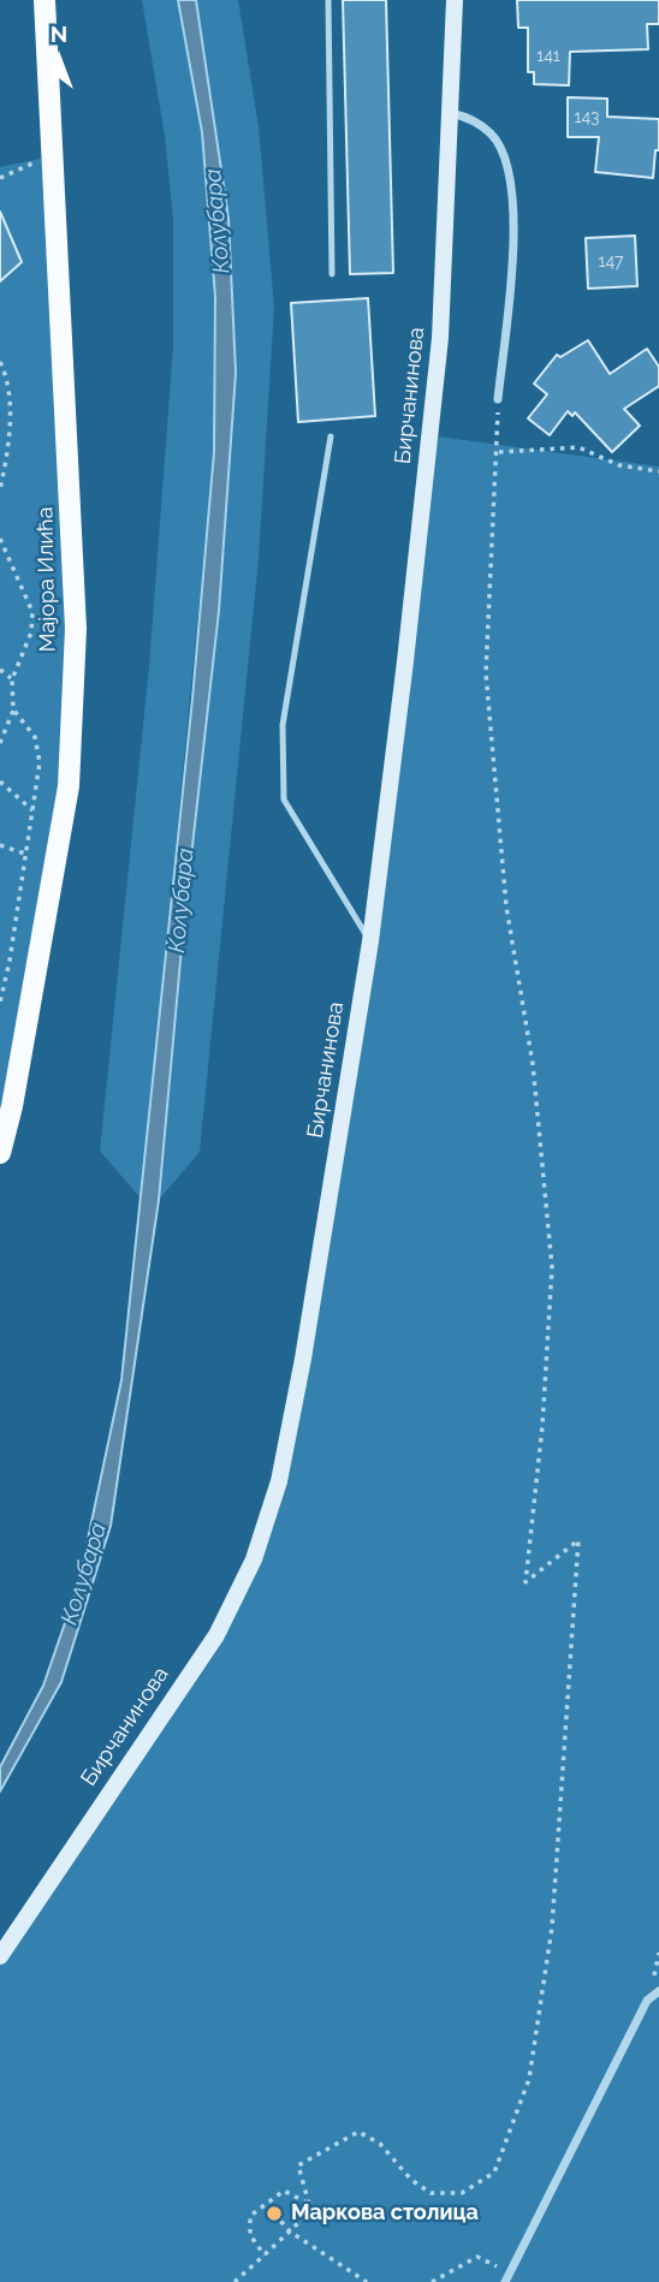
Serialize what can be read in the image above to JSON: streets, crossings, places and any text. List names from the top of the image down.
{
  "streets": {
    "main road": ["Бирчанинова", "Мајора Илића"]
  },
  "water": ["Колубара"],
  "places": ["Маркова столица"],
  "house_numbers": ["141", "143", "147"],
  "north": "top"
}
